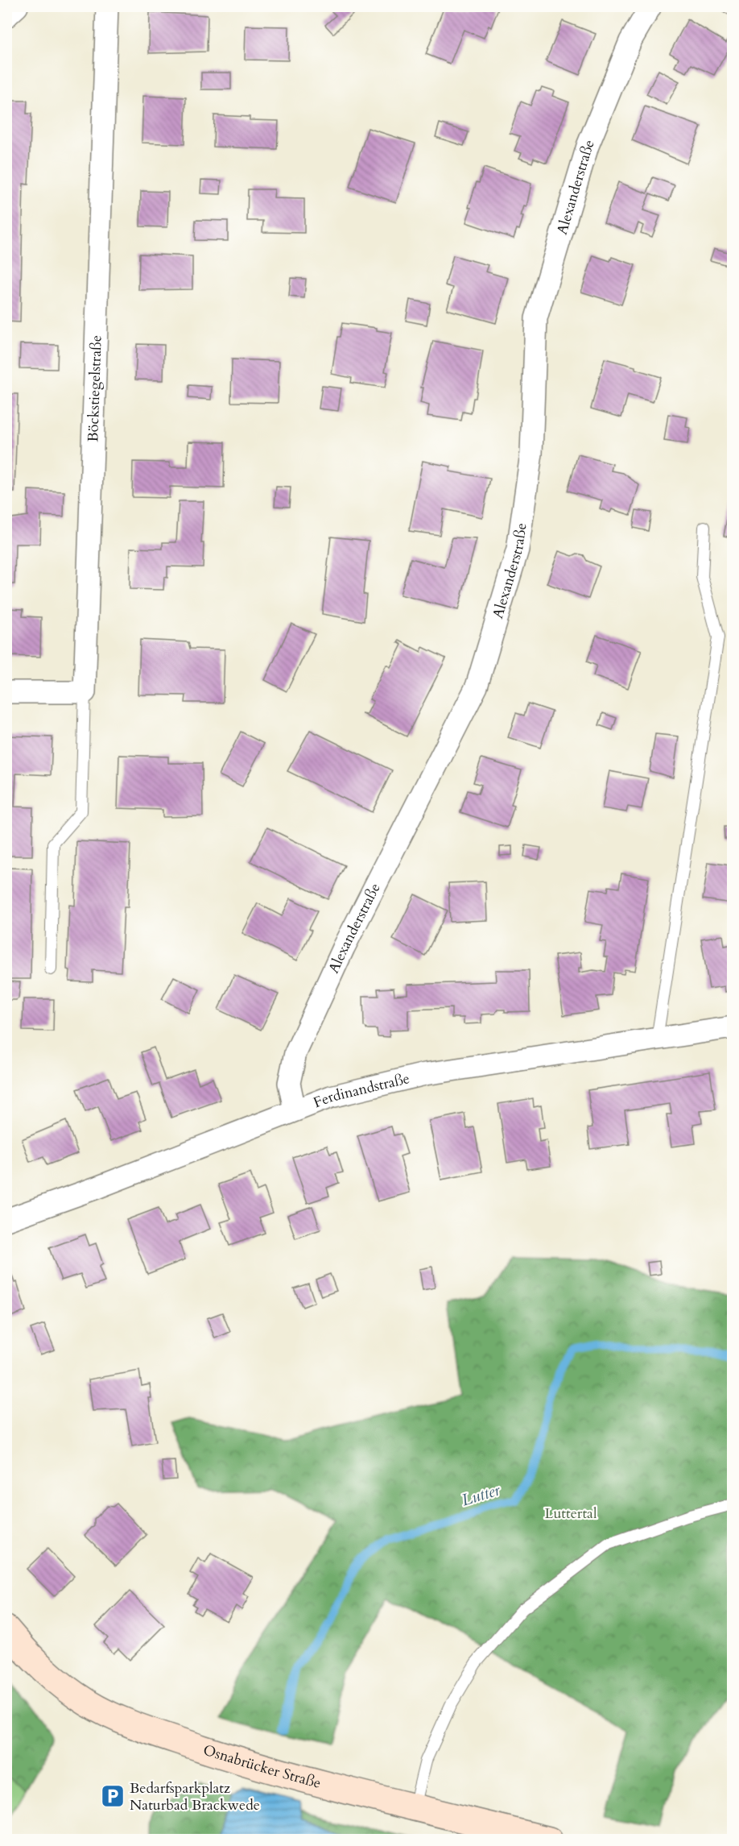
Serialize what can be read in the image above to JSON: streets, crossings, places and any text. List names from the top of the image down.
{
  "streets": {
    "main road": ["Osnabrücker Straße"],
    "street": ["Alexanderstraße", "Böckstiegelstraße", "Ferdinandstraße"]
  },
  "crossings": [
    ["Alexanderstraße", "Ferdinandstraße"]
  ],
  "water": ["Lutter"],
  "parks": ["Luttertal"],
  "places": {
    "parking": ["Bedarfsparkplatz Naturbad Brackwede"]
  }
}
